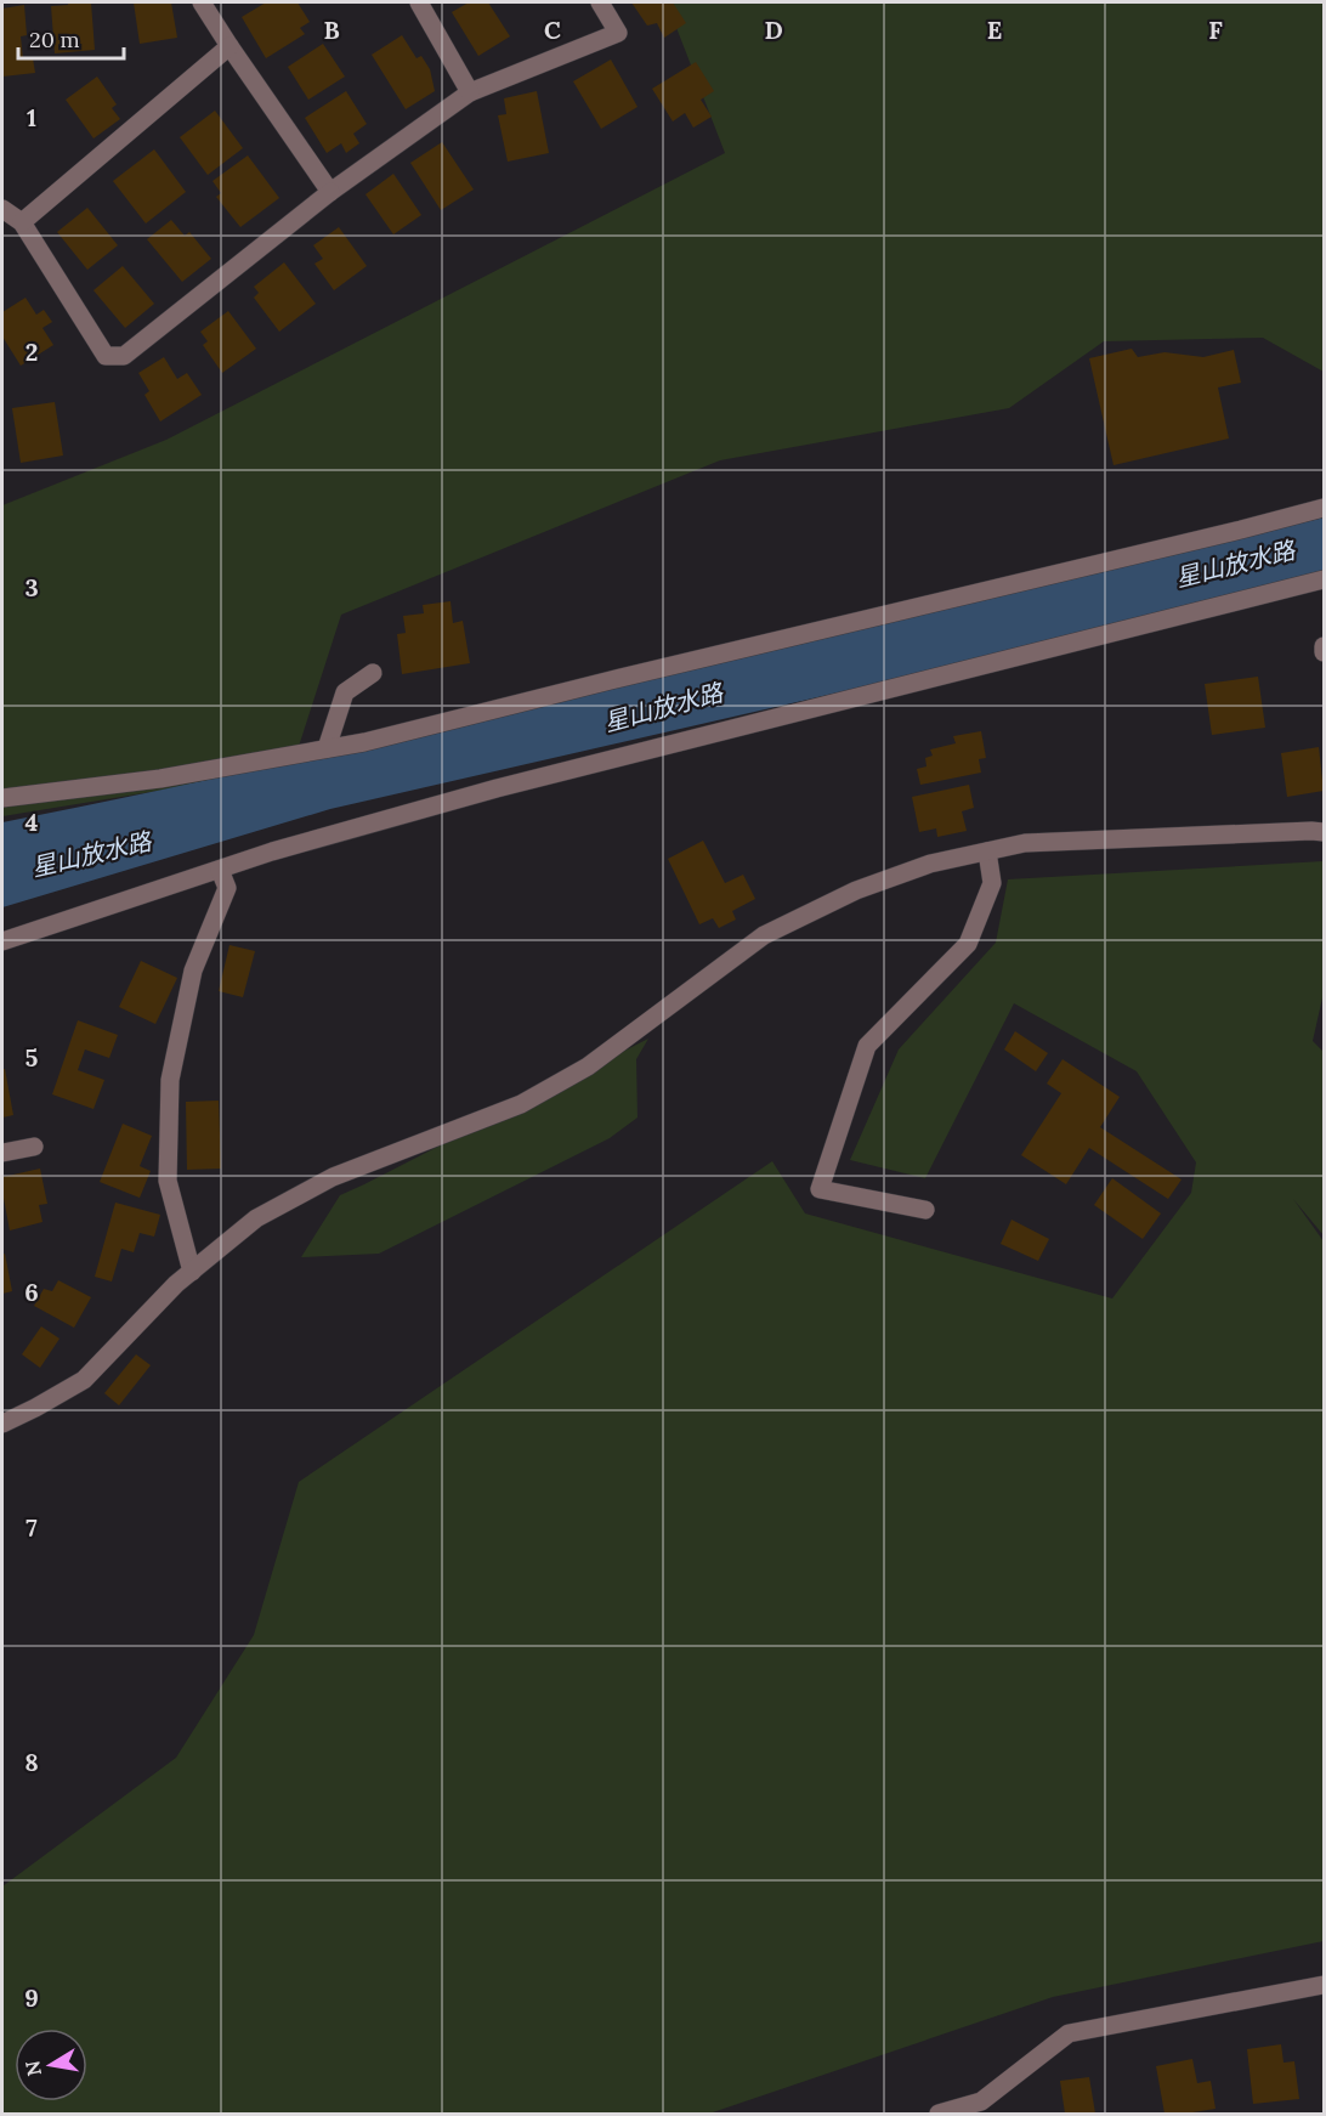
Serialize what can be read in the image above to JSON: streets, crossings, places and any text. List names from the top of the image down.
{
  "water": ["星山放水路"],
  "scale_bar": "20 m",
  "north": "left",
  "grid": {
    "columns": [
      "B",
      "C",
      "D",
      "E",
      "F"
    ],
    "rows": [
      "1",
      "2",
      "3",
      "4",
      "5",
      "6",
      "7",
      "8",
      "9"
    ]
  }
}
